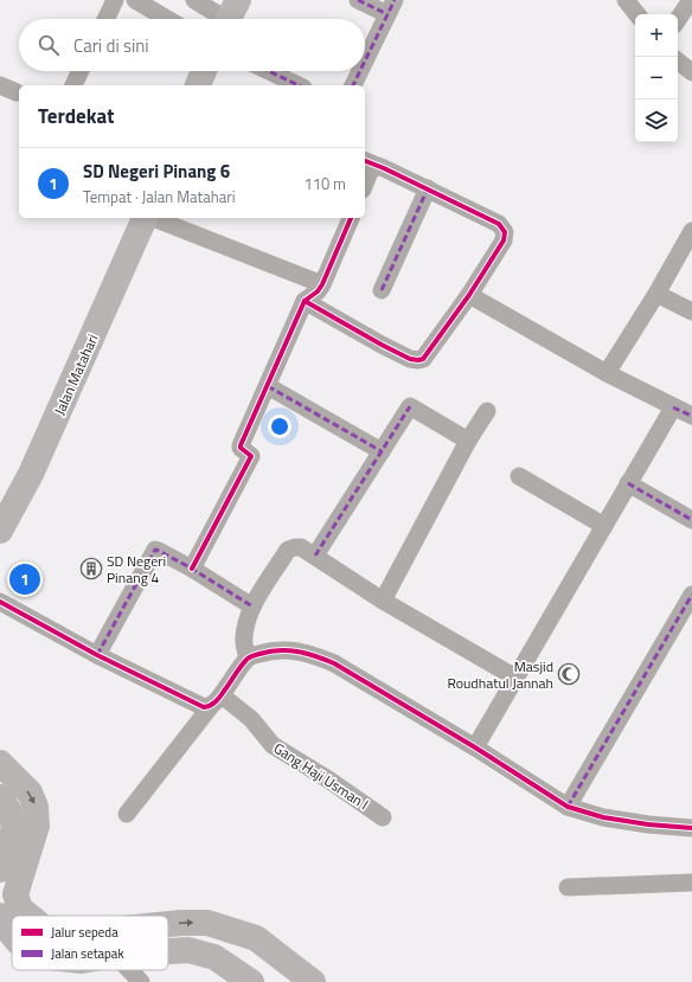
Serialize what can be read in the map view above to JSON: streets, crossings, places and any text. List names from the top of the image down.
{
  "streets": {
    "main road": ["Jalan Matahari"],
    "street": ["Gang Haji Usman I"]
  },
  "places": {
    "building": ["SD Negeri Pinang 4"],
    "mosque": ["Masjid Roudhatul Jannah"]
  },
  "legend": ["Jalur sepeda", "Jalan setapak"],
  "page": {
    "map_buttons": ["+", "−"],
    "search": "Cari di sini",
    "heading": "Terdekat",
    "list": [
      {
        "mark": "1",
        "name": "SD Negeri Pinang 6",
        "note": "Tempat · Jalan Matahari",
        "value": "110 m"
      }
    ],
    "pins": "1"
  }
}
